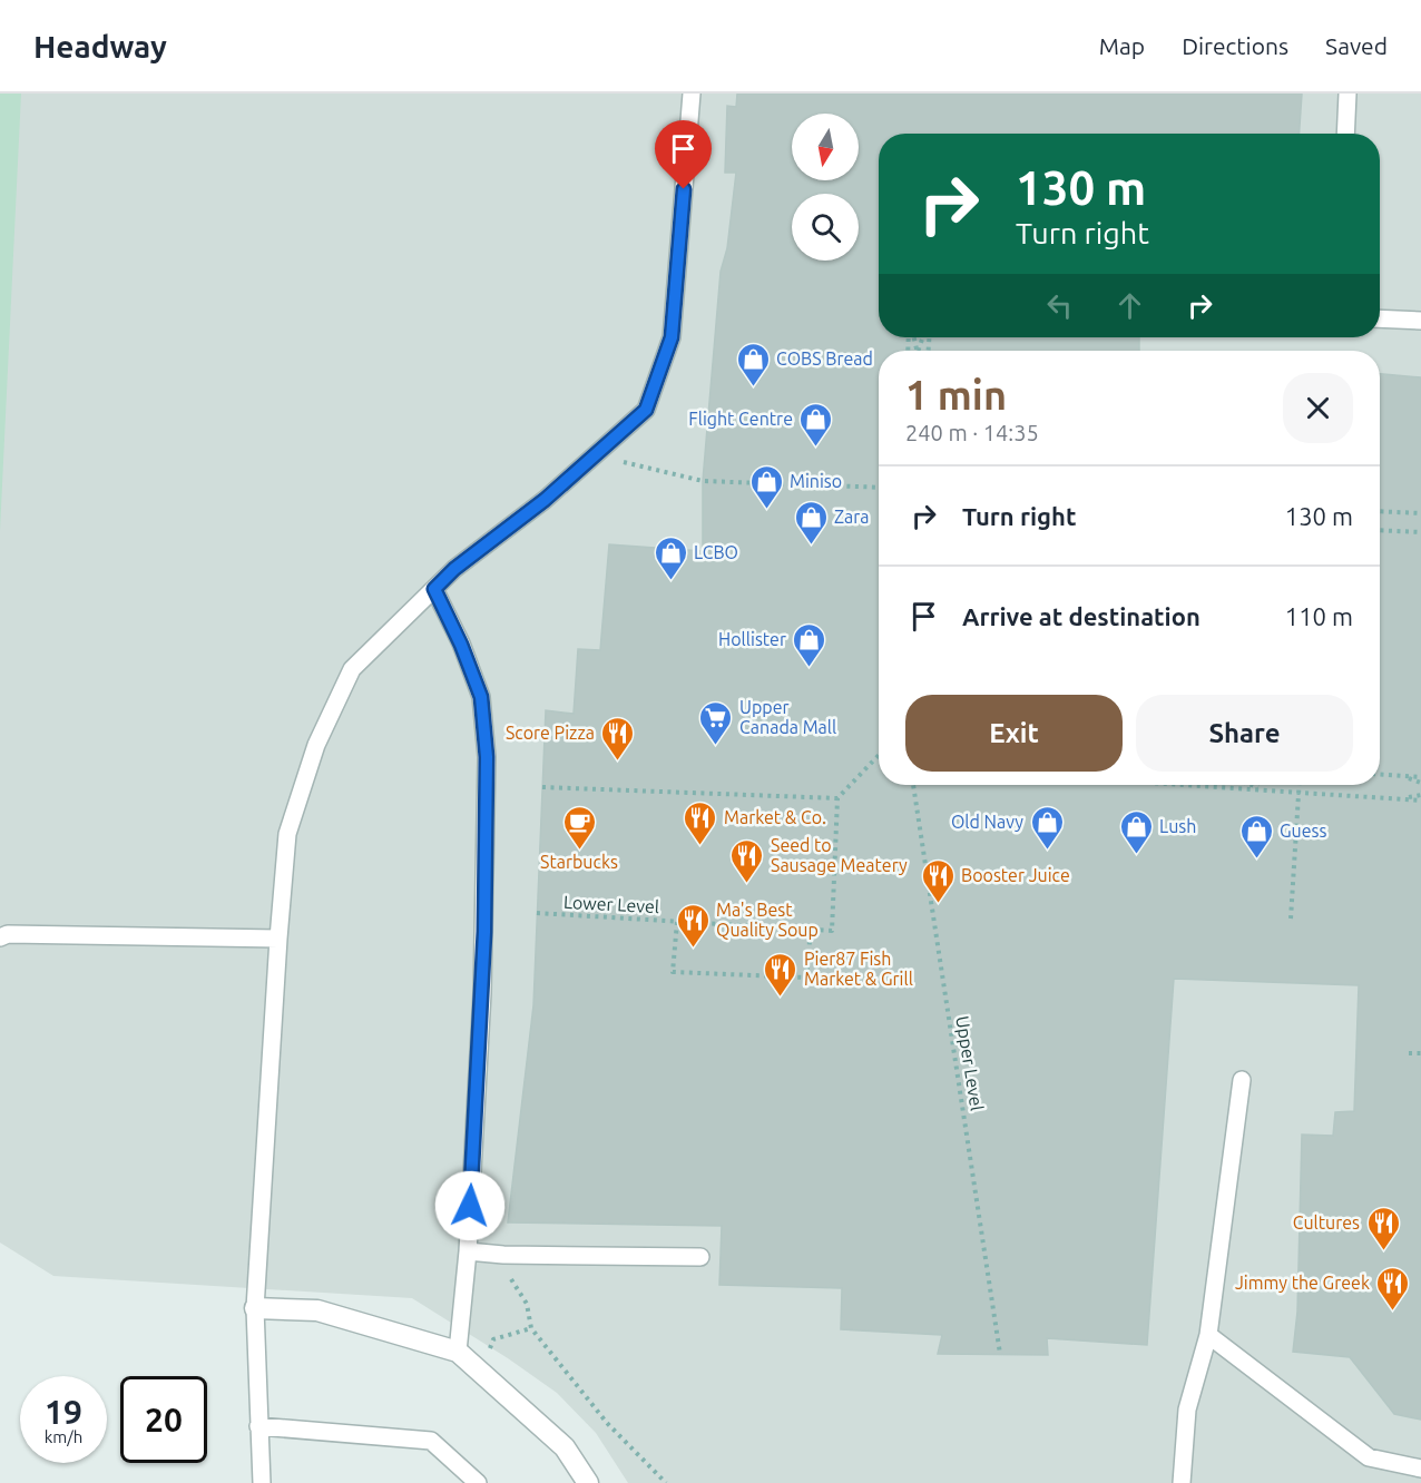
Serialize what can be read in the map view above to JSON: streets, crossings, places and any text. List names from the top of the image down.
{
  "streets": {
    "path": ["Lower Level", "Upper Level"]
  },
  "places": {
    "shop": [
      "COBS Bread",
      "Flight Centre",
      "Miniso",
      "Zara",
      "LCBO",
      "Hollister",
      "Old Navy",
      "Lush",
      "Guess"
    ],
    "supermarket": ["Upper Canada Mall"],
    "restaurant": [
      "Score Pizza",
      "Market & Co.",
      "Seed to Sausage Meatery",
      "Booster Juice",
      "Ma's Best Quality Soup",
      "Pier87 Fish Market & Grill",
      "Cultures",
      "Jimmy the Greek"
    ],
    "cafe": ["Starbucks"]
  },
  "north": "bottom",
  "page": {
    "header": "Headway",
    "nav": ["Map", "Directions", "Saved"],
    "turn": ["130 m", "Turn right"],
    "heading": ["1 min", "240 m · 14:35"],
    "list": [
      {
        "name": "Turn right",
        "value": "130 m"
      },
      {
        "name": "Arrive at destination",
        "value": "110 m"
      }
    ],
    "buttons": ["Exit", "Share"],
    "speed": "19 km/h",
    "limit": "20"
  }
}
